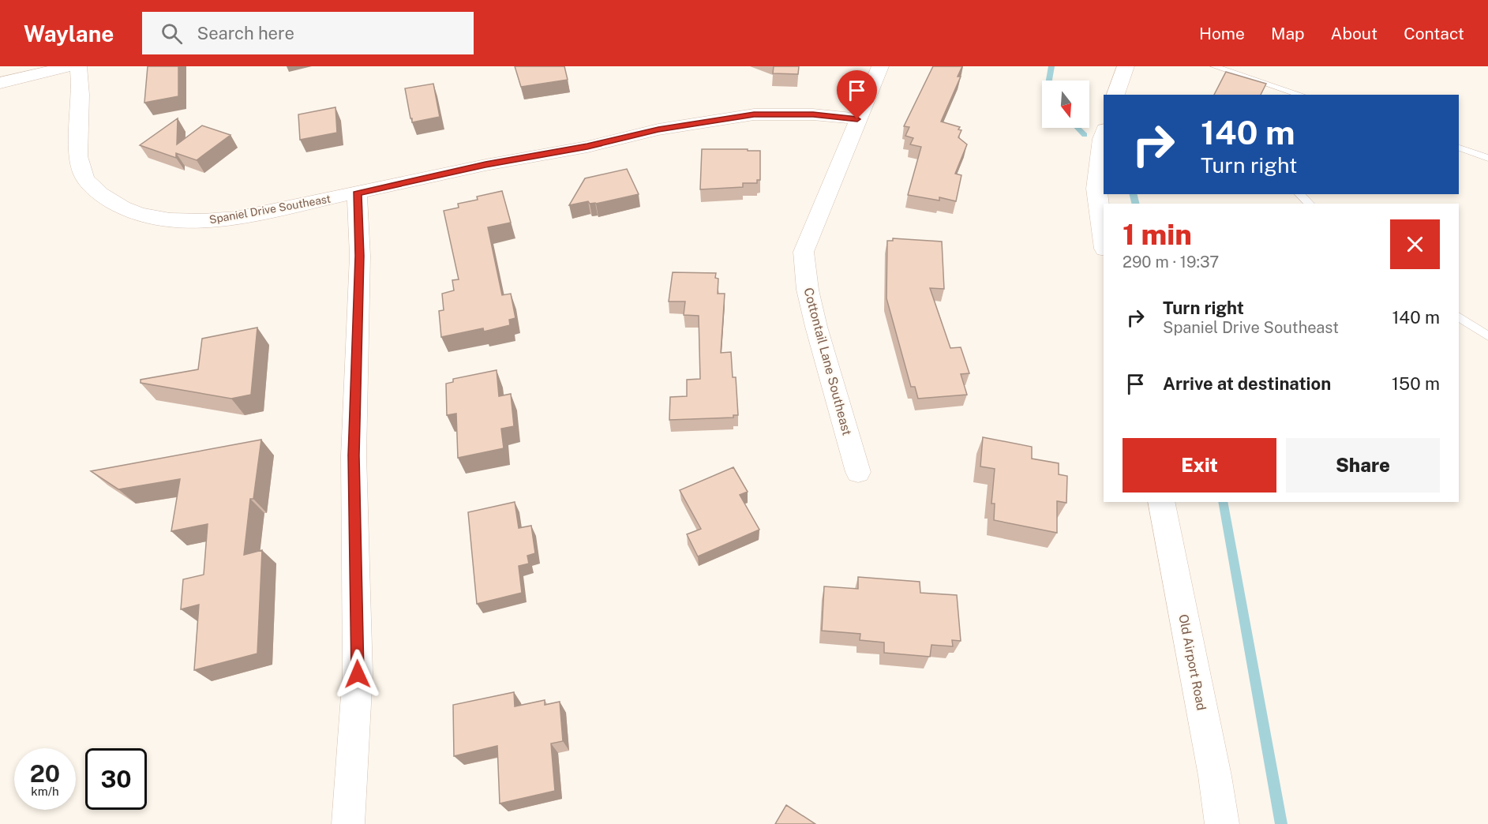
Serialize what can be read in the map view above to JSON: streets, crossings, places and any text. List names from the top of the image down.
{
  "streets": {
    "street": ["Spaniel Drive Southeast", "Cottontail Lane Southeast", "Old Airport Road"]
  },
  "crossings": [
    ["Spaniel Drive Southeast", "Cottontail Lane Southeast"]
  ],
  "north": "bottom",
  "page": {
    "header": "Waylane",
    "search": "Search here",
    "nav": [
      "Home",
      "Map",
      "About",
      "Contact"
    ],
    "turn": ["140 m", "Turn right"],
    "heading": ["1 min", "290 m · 19:37"],
    "list": [
      {
        "name": "Turn right",
        "note": "Spaniel Drive Southeast",
        "value": "140 m"
      },
      {
        "name": "Arrive at destination",
        "value": "150 m"
      }
    ],
    "buttons": ["Exit", "Share"],
    "speed": "20 km/h",
    "limit": "30"
  }
}
